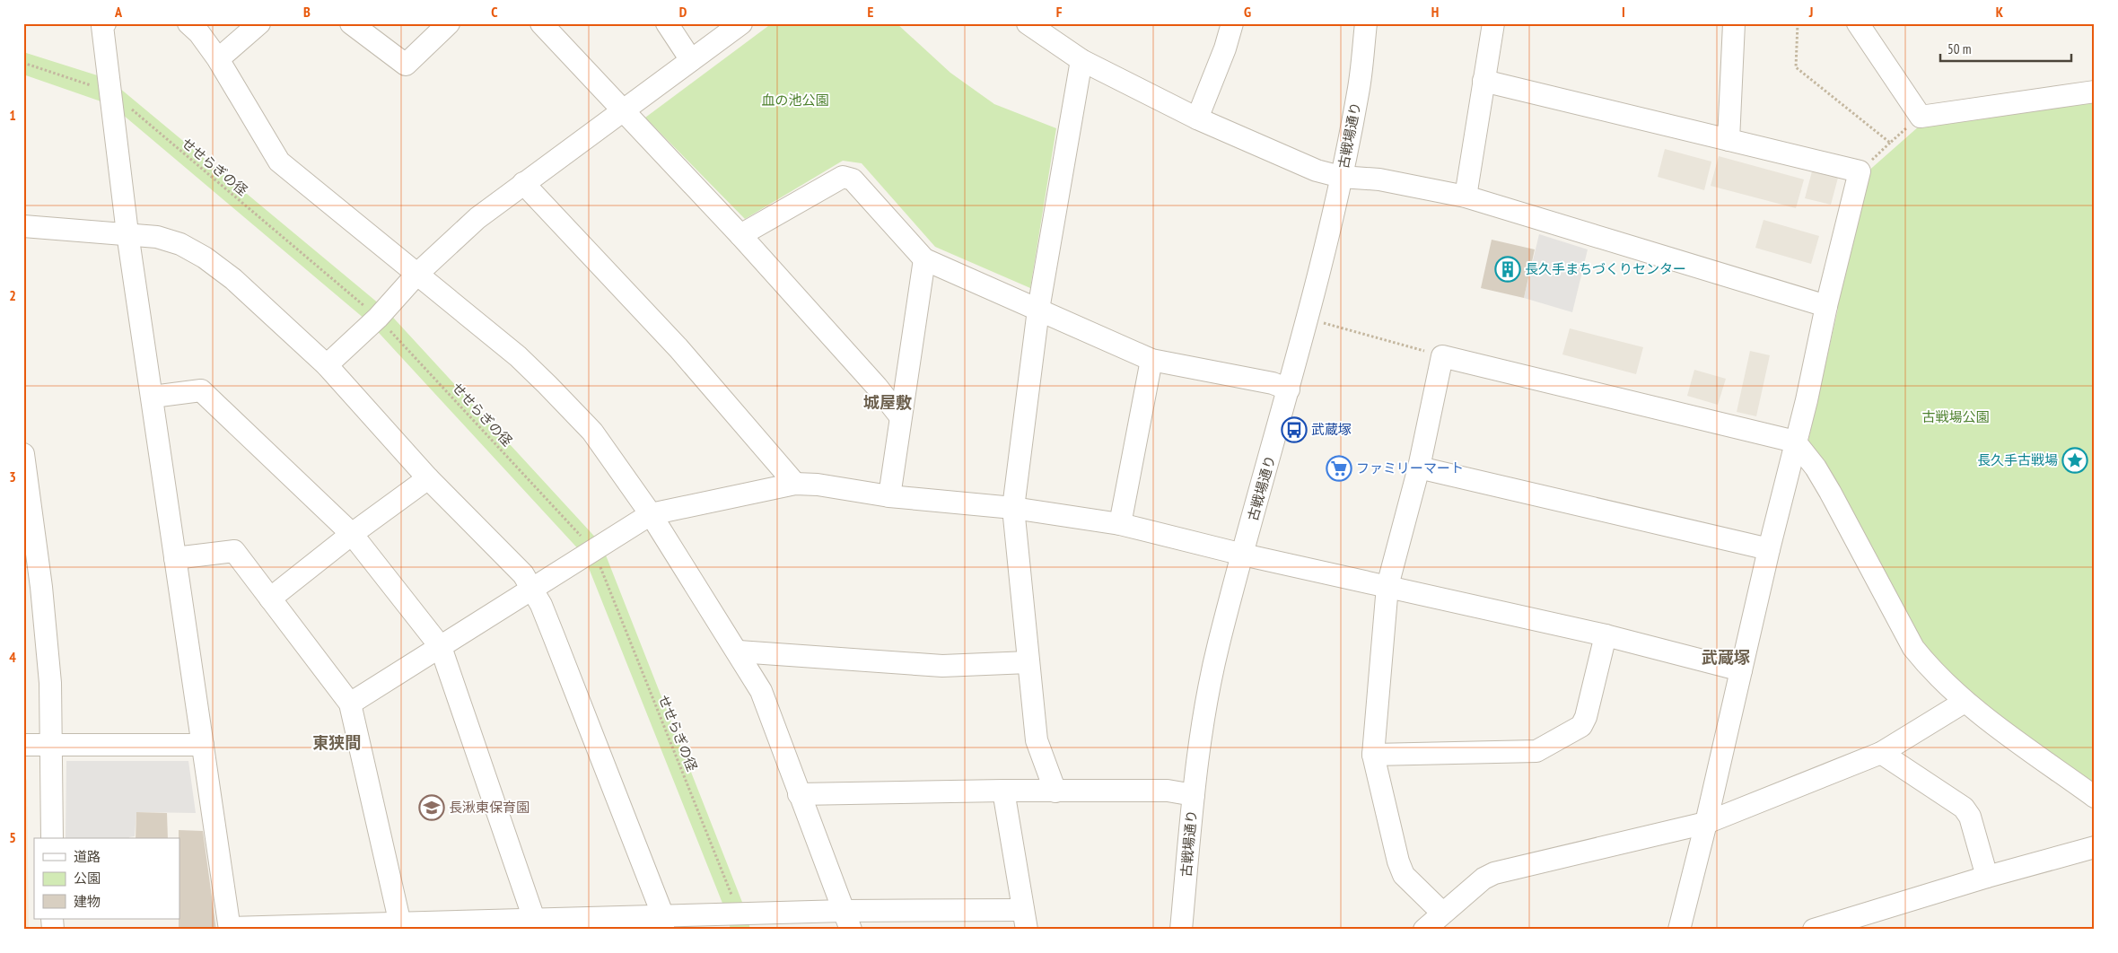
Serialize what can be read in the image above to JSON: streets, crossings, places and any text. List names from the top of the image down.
{
  "streets": {
    "street": ["古戦場通り"],
    "path": ["せせらぎの径"]
  },
  "districts": ["城屋敷", "武蔵塚", "東狭間"],
  "parks": ["血の池公園", "古戦場公園"],
  "places": {
    "building": ["長久手まちづくりセンター"],
    "bus stop": ["武蔵塚"],
    "place": ["長久手古戦場"],
    "supermarket": ["ファミリーマート"],
    "school or university": ["長湫東保育園"]
  },
  "legend": ["道路", "公園", "建物"],
  "scale_bar": "50 m",
  "grid": {
    "columns": [
      "A",
      "B",
      "C",
      "D",
      "E",
      "F",
      "G",
      "H",
      "I",
      "J",
      "K"
    ],
    "rows": [
      "1",
      "2",
      "3",
      "4",
      "5"
    ]
  }
}
